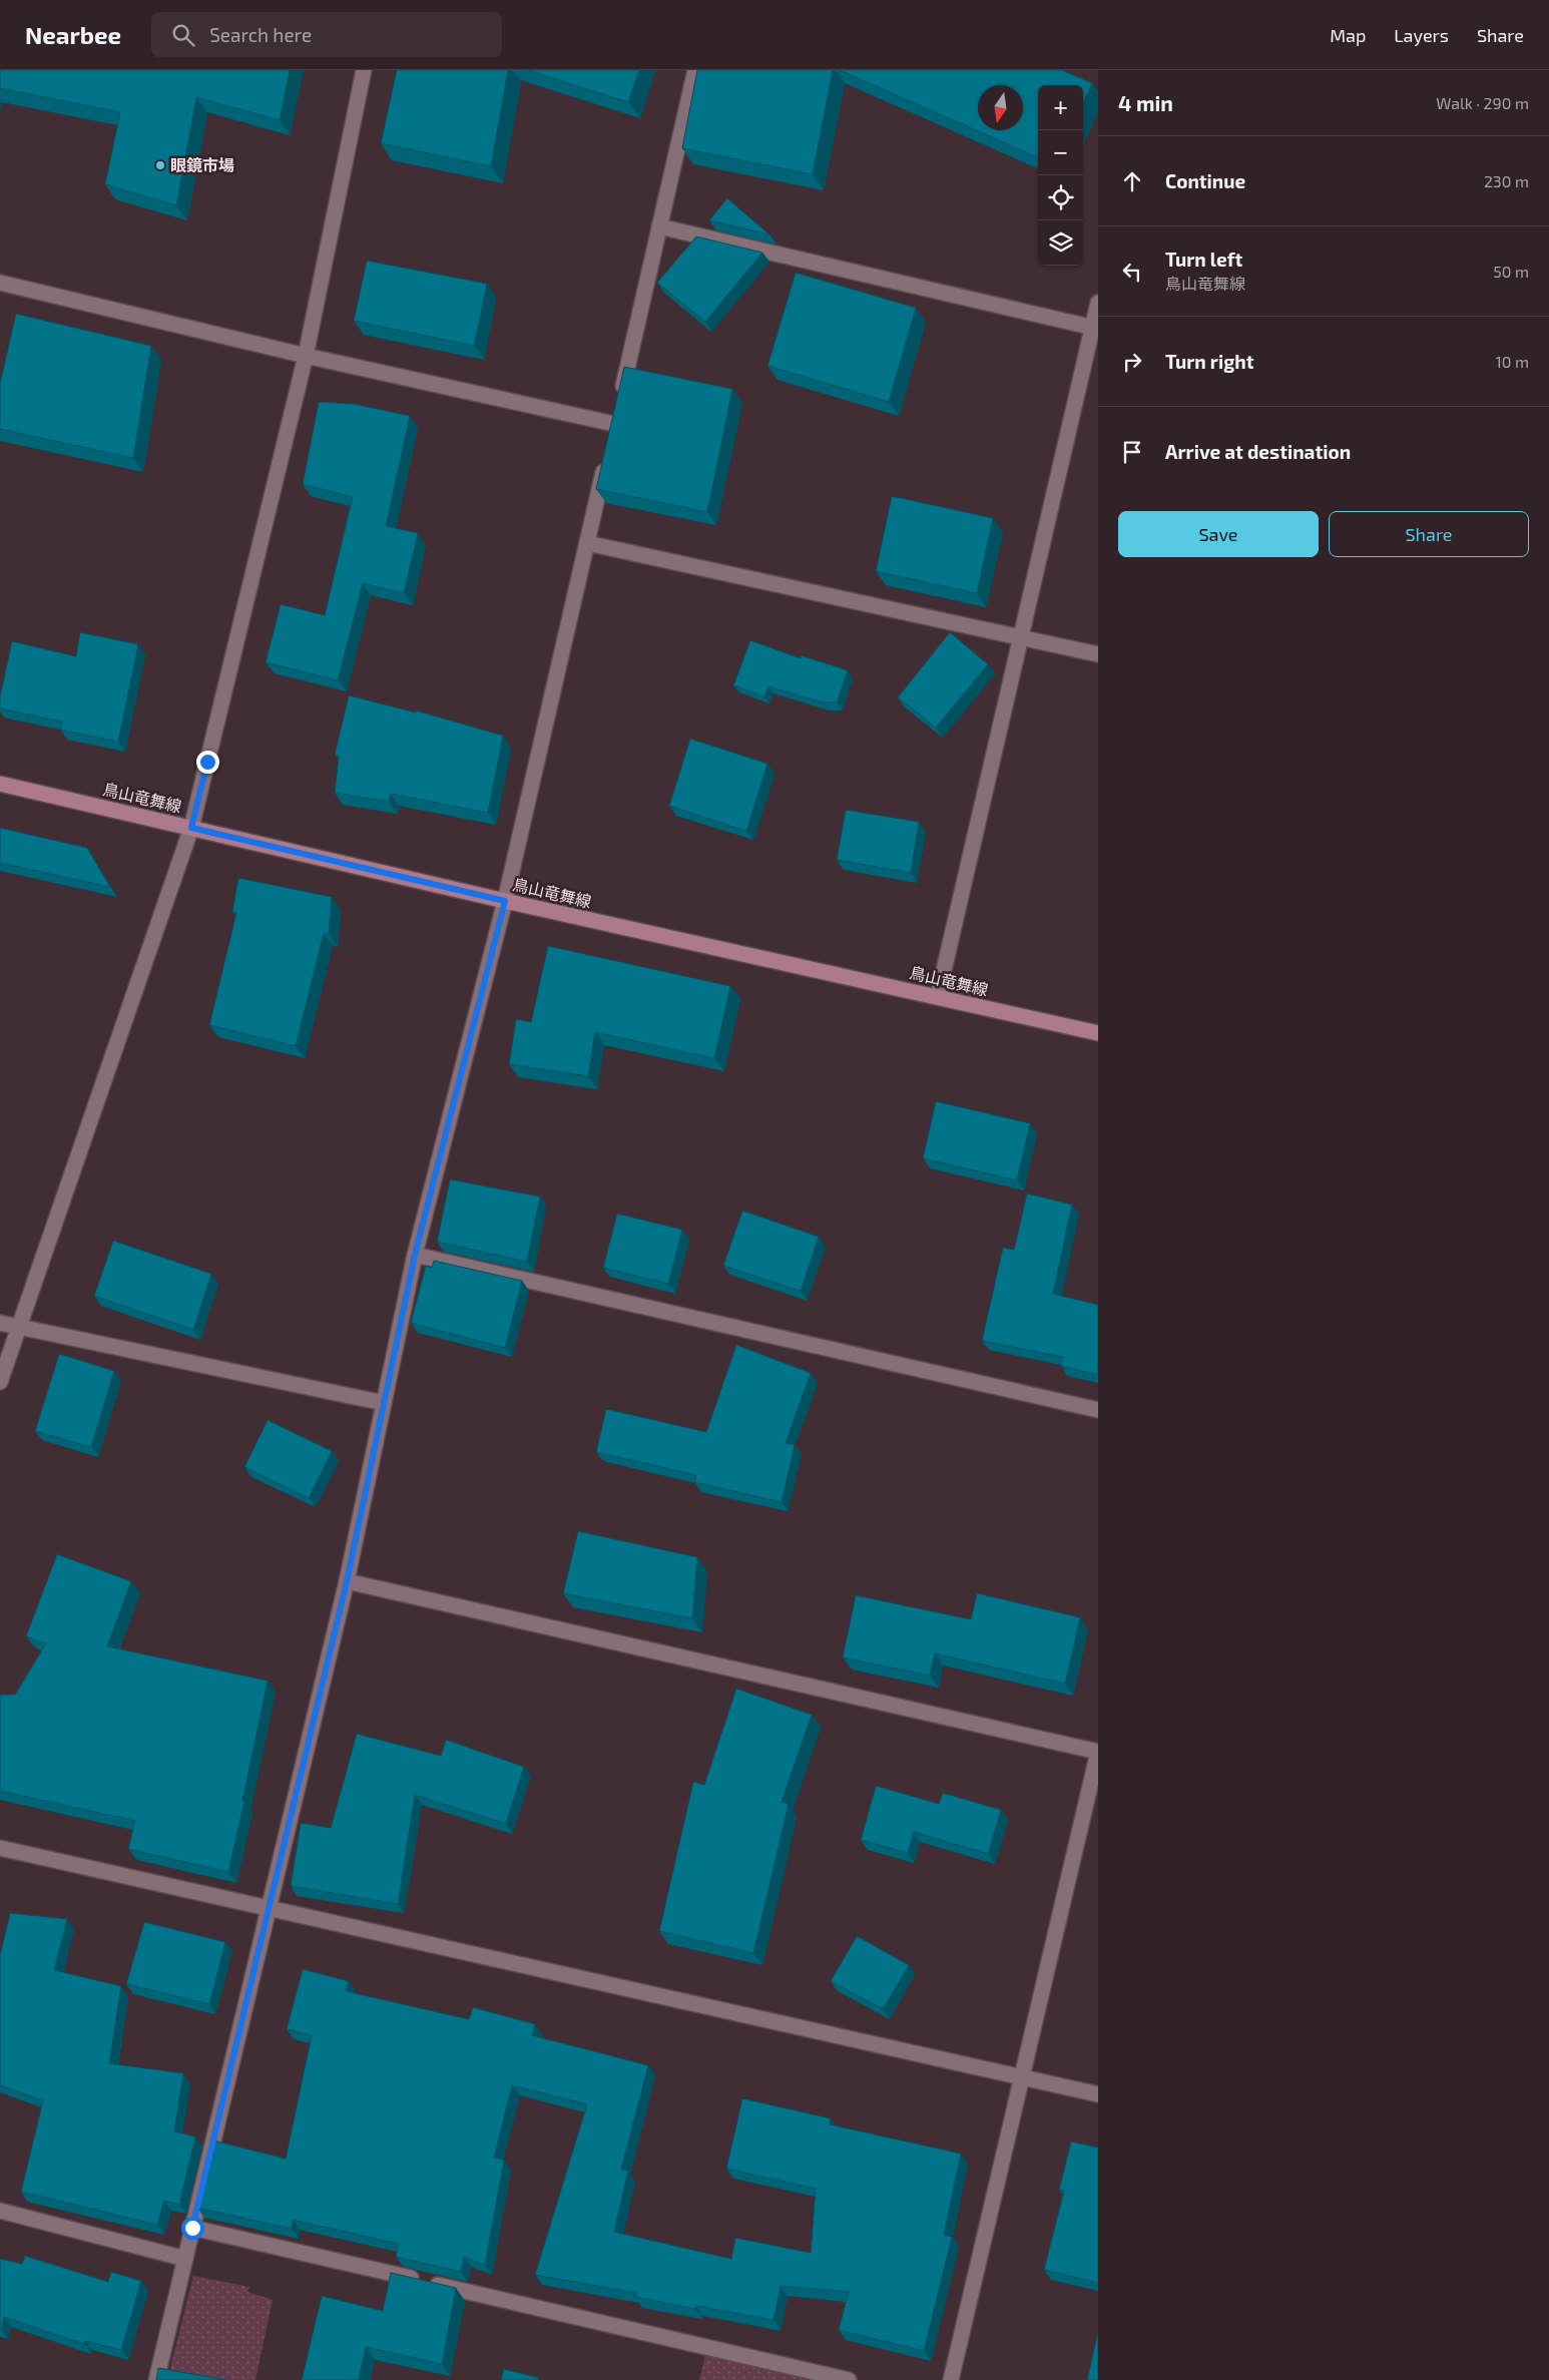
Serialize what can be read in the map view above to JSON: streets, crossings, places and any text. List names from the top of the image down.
{
  "streets": {
    "main road": ["鳥山竜舞線"]
  },
  "places": ["眼鏡市場"],
  "north": "bottom",
  "page": {
    "header": "Nearbee",
    "search": "Search here",
    "nav": ["Map", "Layers", "Share"],
    "heading": ["4 min", "Walk · 290 m"],
    "map_buttons": ["+", "−"],
    "list": [
      ["Continue", "230 m"],
      ["Turn left", "鳥山竜舞線", "50 m"],
      ["Turn right", "10 m"],
      "Arrive at destination"
    ],
    "buttons": ["Save", "Share"]
  }
}
